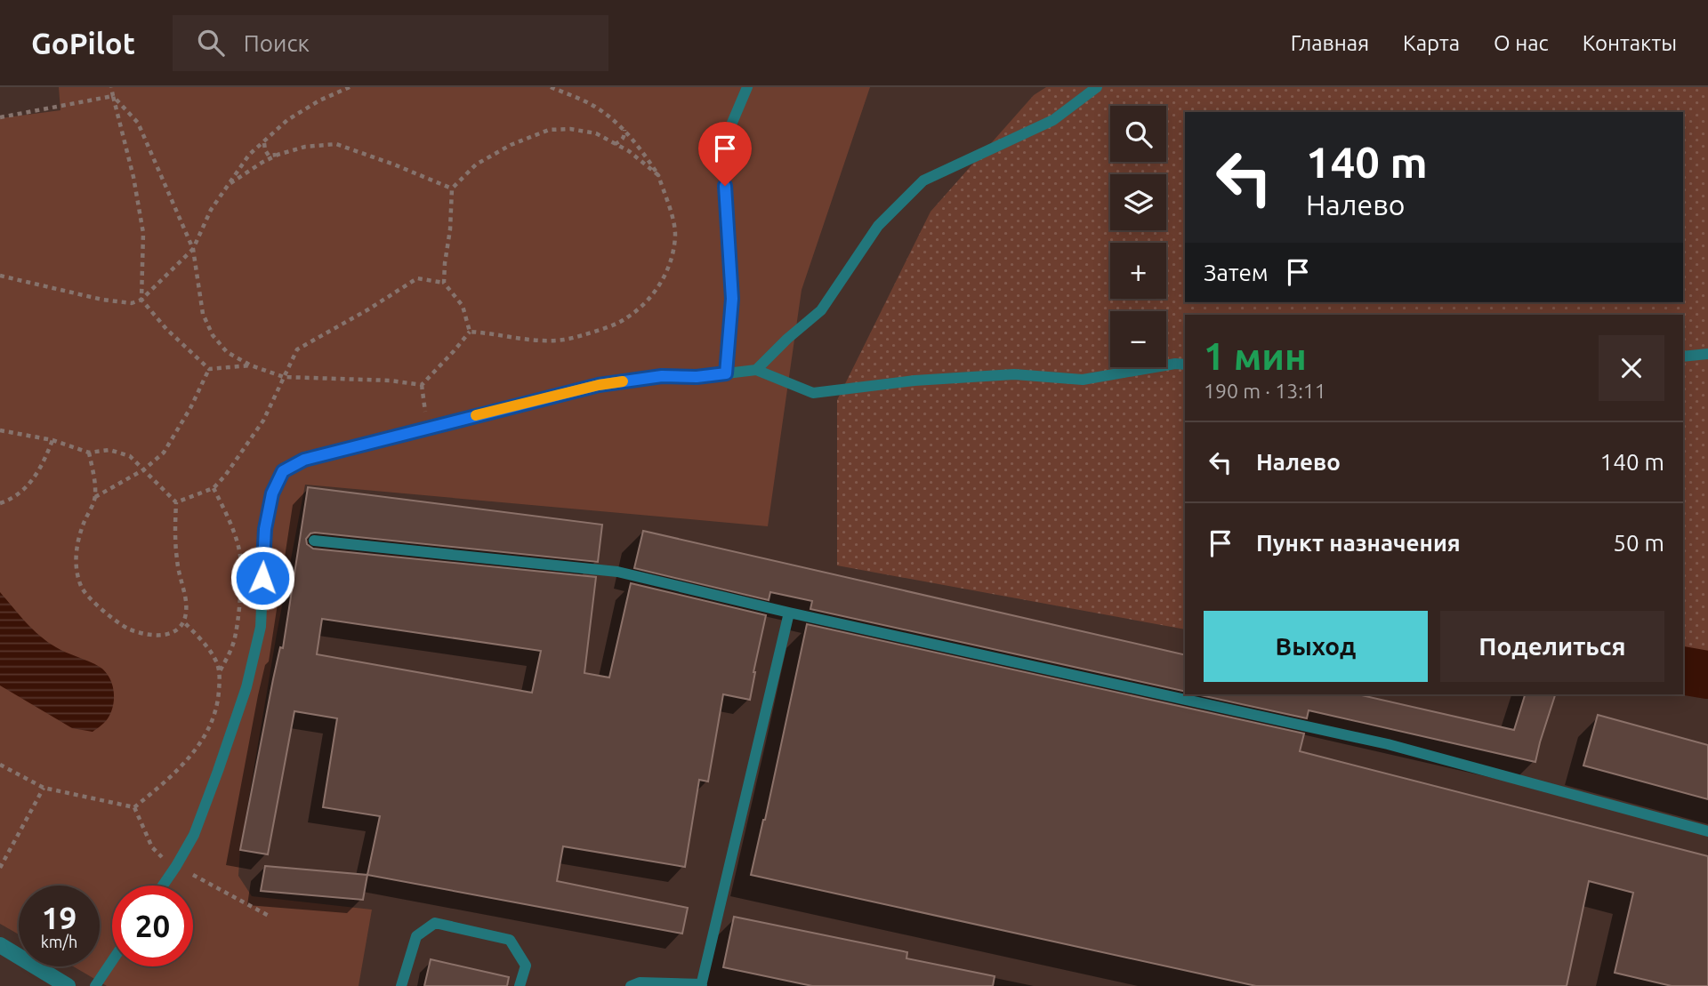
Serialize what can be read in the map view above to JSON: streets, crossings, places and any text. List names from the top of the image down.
{
  "page": {
    "header": "GoPilot",
    "search": "Поиск",
    "nav": [
      "Главная",
      "Карта",
      "О нас",
      "Контакты"
    ],
    "map_buttons": ["+", "−"],
    "turn": ["140 m", "Налево"],
    "then": "Затем",
    "heading": ["1 мин", "190 m · 13:11"],
    "list": [
      {
        "name": "Налево",
        "value": "140 m"
      },
      {
        "name": "Пункт назначения",
        "value": "50 m"
      }
    ],
    "buttons": ["Выход", "Поделиться"],
    "speed": "19 km/h",
    "limit": "20"
  }
}
